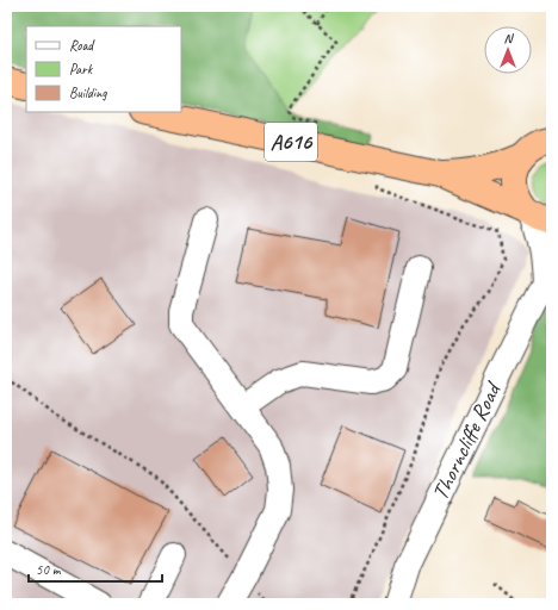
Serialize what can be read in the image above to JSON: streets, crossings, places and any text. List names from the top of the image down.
{
  "streets": {
    "highway": ["A616"],
    "street": ["Thorncliffe Road"]
  },
  "crossings": [
    ["A616", "Thorncliffe Road"]
  ],
  "legend": ["Road", "Park", "Building"],
  "scale_bar": "50 m",
  "north": "top"
}
